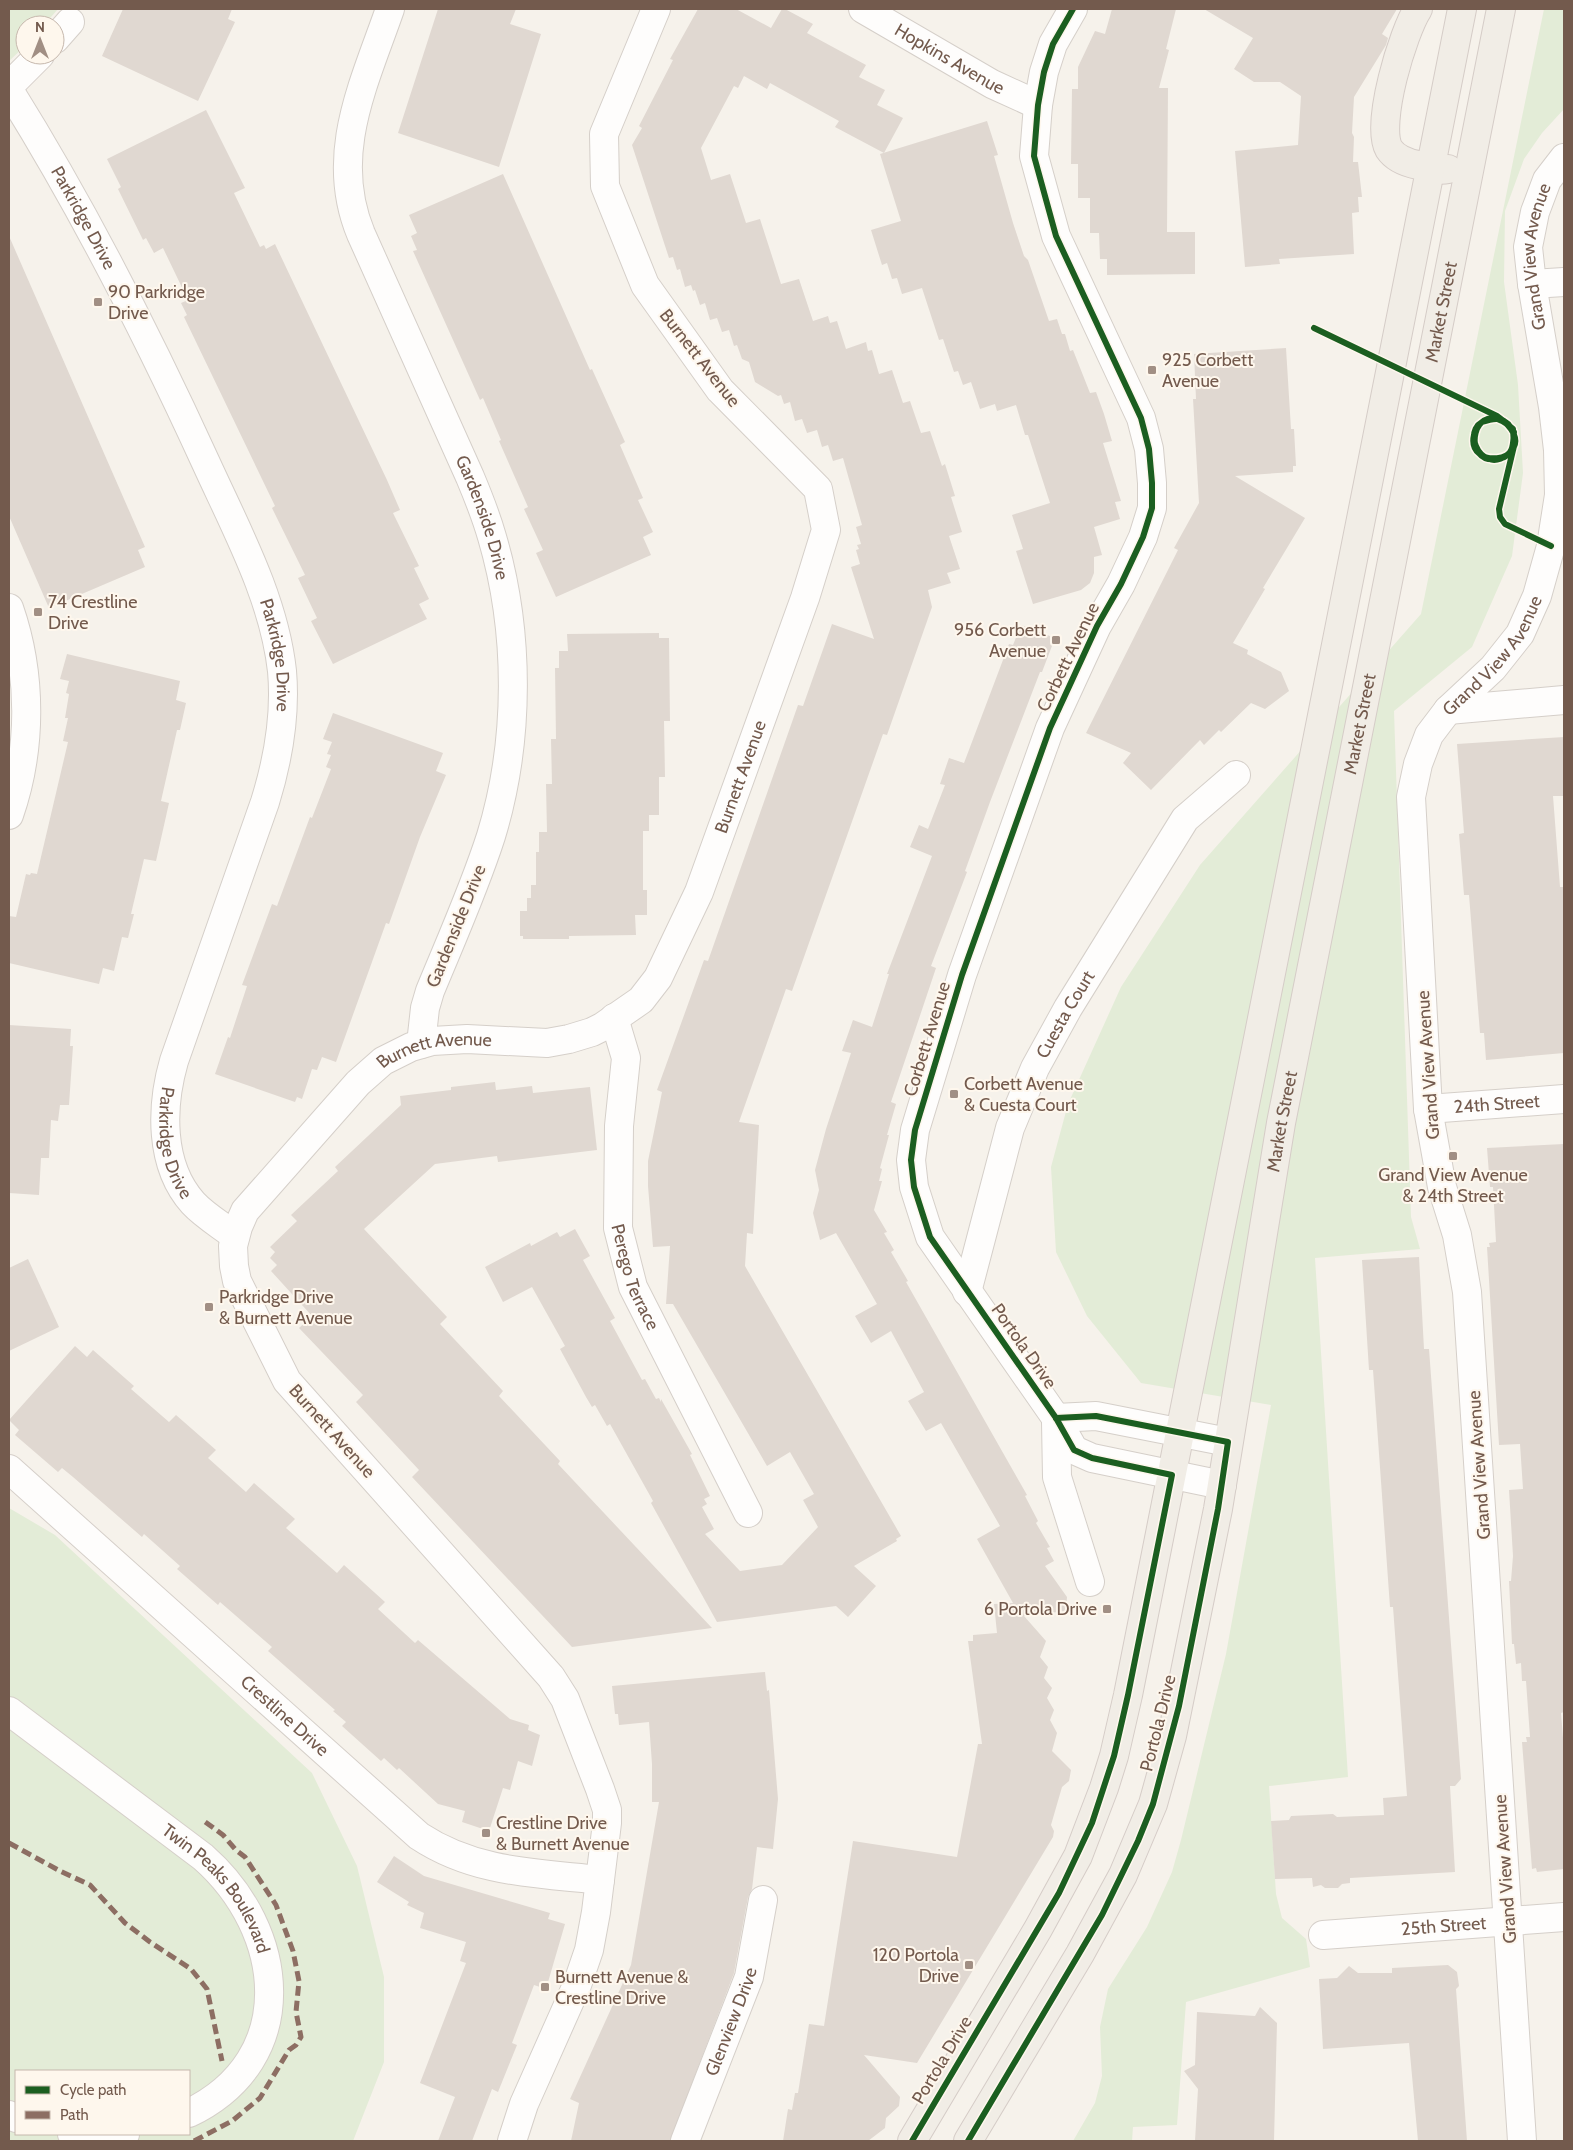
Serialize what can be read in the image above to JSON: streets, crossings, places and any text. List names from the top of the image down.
{
  "streets": {
    "main road": ["Market Street", "Portola Drive"],
    "street": [
      "Hopkins Avenue",
      "Parkridge Drive",
      "Grand View Avenue",
      "Burnett Avenue",
      "Gardenside Drive",
      "Corbett Avenue",
      "Cuesta Court",
      "24th Street",
      "Perego Terrace",
      "Crestline Drive",
      "Twin Peaks Boulevard",
      "25th Street",
      "Glenview Drive"
    ]
  },
  "crossings": [
    ["Hopkins Avenue", "Corbett Avenue"],
    ["Parkridge Drive", "Burnett Avenue"],
    ["Grand View Avenue", "24th Street"],
    ["Grand View Avenue", "25th Street"],
    ["Market Street", "Portola Drive"],
    ["Burnett Avenue", "Gardenside Drive"],
    ["Burnett Avenue", "Perego Terrace"],
    ["Burnett Avenue", "Crestline Drive"],
    ["Corbett Avenue", "Cuesta Court"],
    ["Corbett Avenue", "Portola Drive"],
    ["Cuesta Court", "Portola Drive"]
  ],
  "places": {
    "transit": [
      "90 Parkridge Drive",
      "925 Corbett Avenue",
      "74 Crestline Drive",
      "956 Corbett Avenue",
      "Corbett Avenue & Cuesta Court",
      "Grand View Avenue & 24th Street",
      "Parkridge Drive & Burnett Avenue",
      "6 Portola Drive",
      "Crestline Drive & Burnett Avenue",
      "120 Portola Drive",
      "Burnett Avenue & Crestline Drive"
    ]
  },
  "legend": ["Cycle path", "Path"],
  "north": "top"
}
